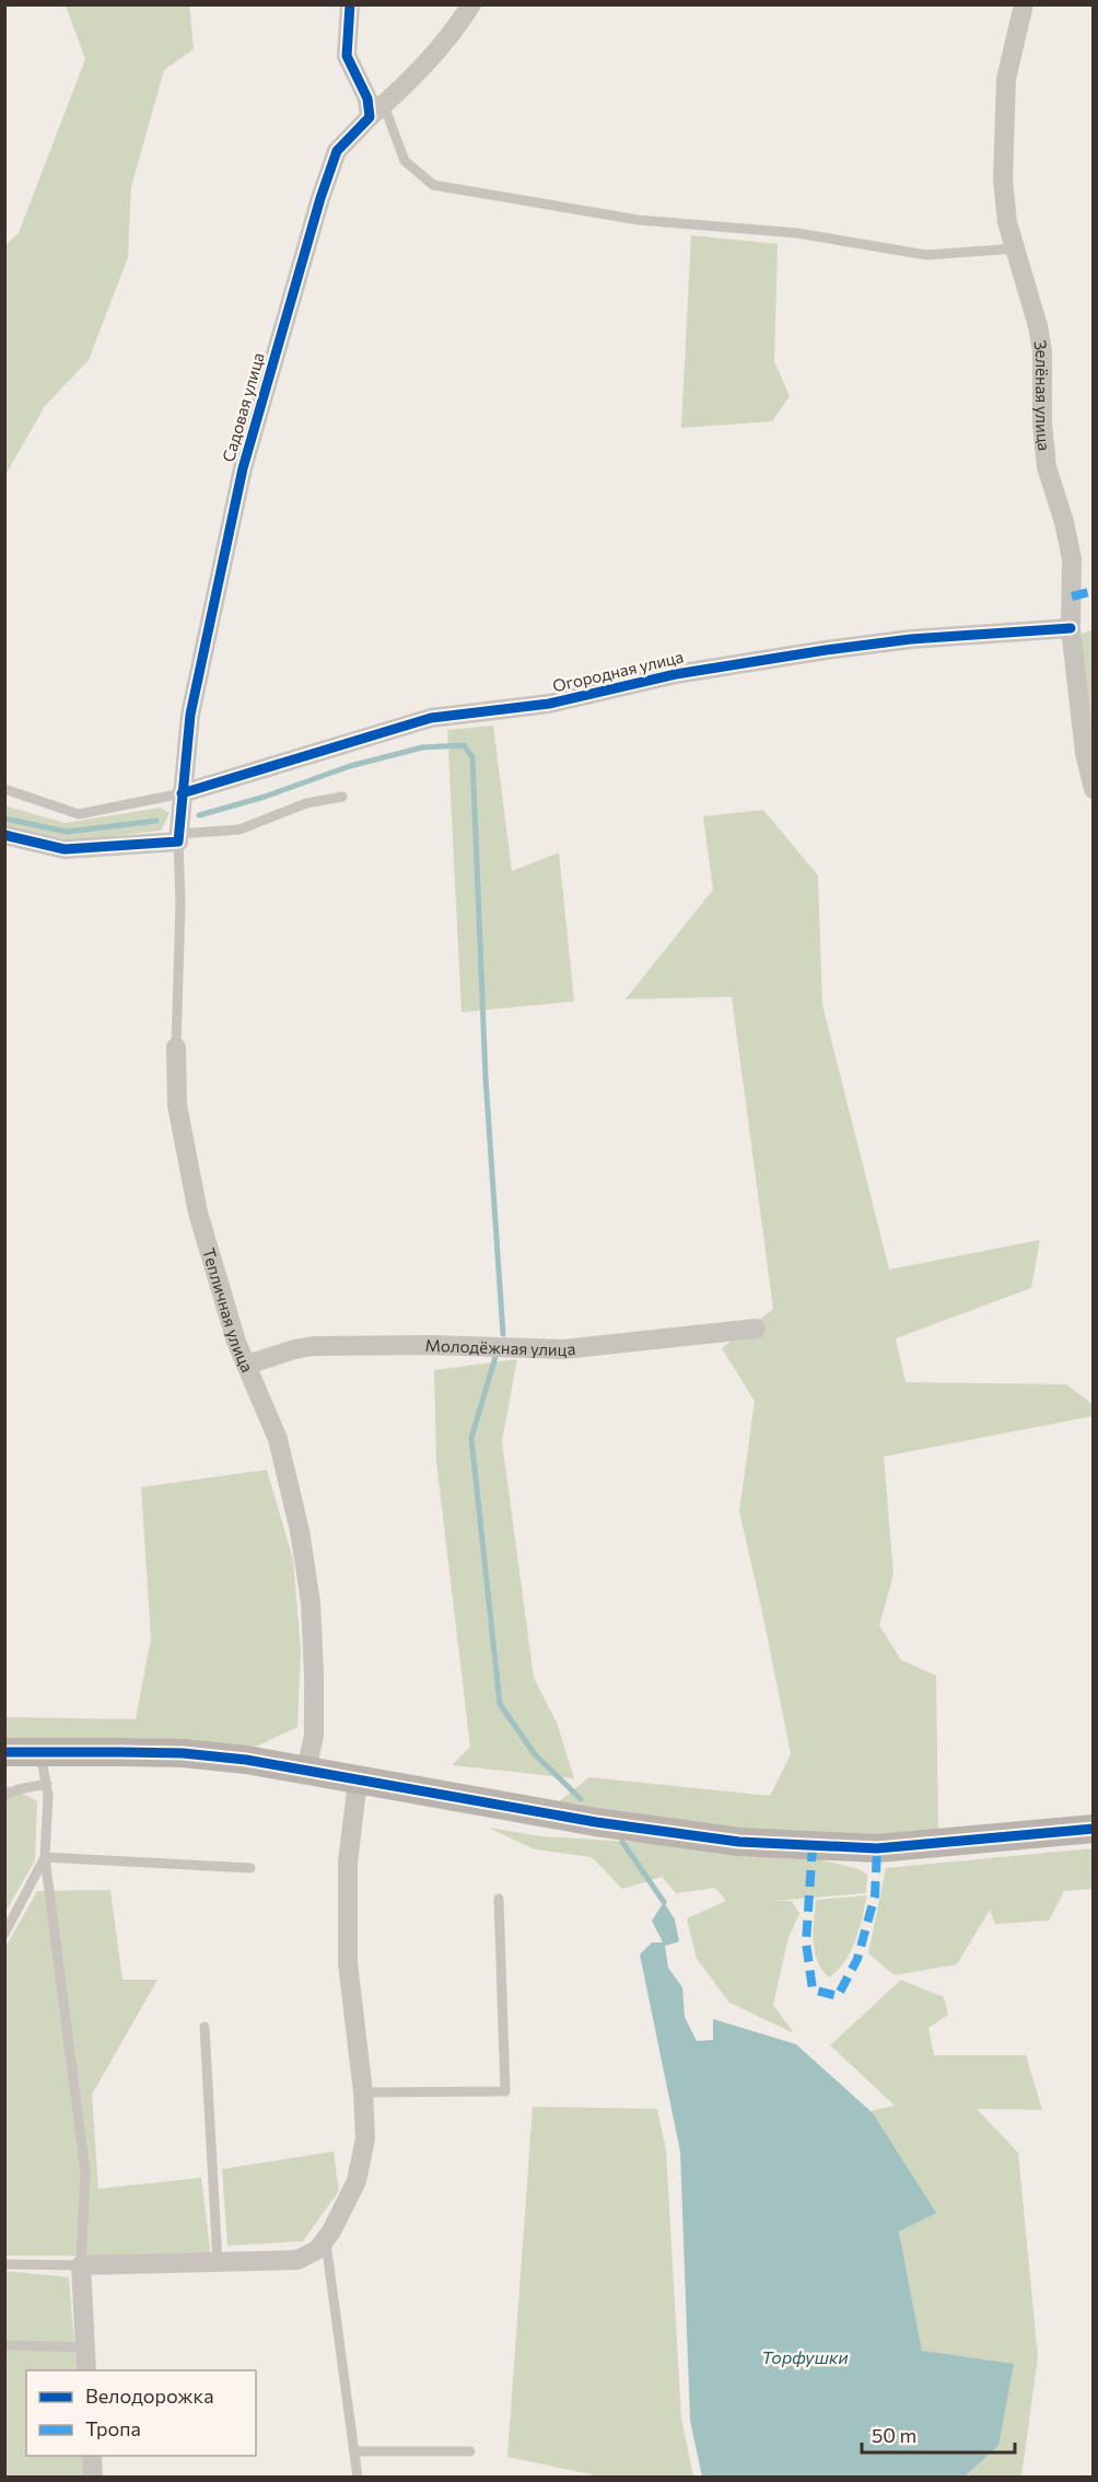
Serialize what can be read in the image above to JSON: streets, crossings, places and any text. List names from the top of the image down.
{
  "streets": {
    "street": [
      "Зелёная улица",
      "Садовая улица",
      "Огородная улица",
      "Тепличная улица",
      "Молодёжная улица"
    ]
  },
  "crossings": [
    ["Зелёная улица", "Огородная улица"],
    ["Садовая улица", "Огородная улица"],
    ["Садовая улица", "Тепличная улица"],
    ["Тепличная улица", "Молодёжная улица"]
  ],
  "water": ["Торфушки"],
  "legend": ["Велодорожка", "Тропа"],
  "scale_bar": "50 m"
}
